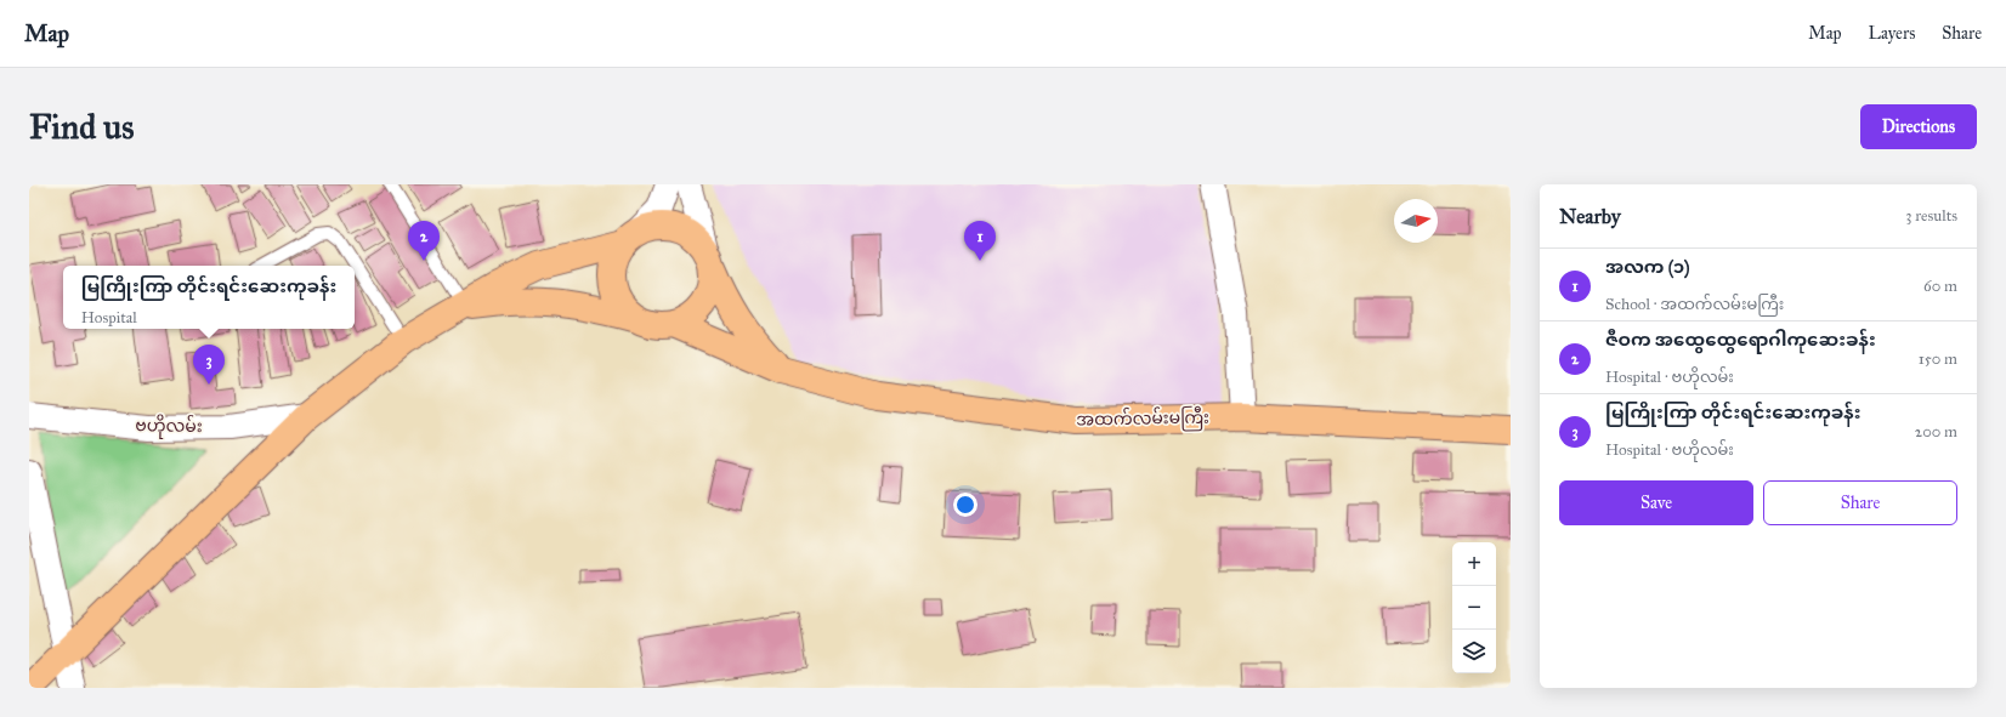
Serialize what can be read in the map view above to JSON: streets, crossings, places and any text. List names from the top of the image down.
{
  "streets": {
    "main road": ["အထက်လမ်းမကြီး"],
    "street": ["ဗဟိုလမ်း"]
  },
  "north": "right",
  "page": {
    "header": "Map",
    "nav": ["Map", "Layers", "Share"],
    "buttons": [
      "Directions",
      ["Save", "Share"]
    ],
    "title": "Find us",
    "heading": ["Nearby", "3 results"],
    "pins": ["1", "2", "3"],
    "list": [
      {
        "mark": "1",
        "name": "အလက (၁)",
        "note": "School · အထက်လမ်းမကြီး",
        "value": "60 m"
      },
      {
        "mark": "2",
        "name": "ဇီဝက အထွေထွေရောဂါကုဆေးခန်း",
        "note": "Hospital · ဗဟိုလမ်း",
        "value": "150 m"
      },
      {
        "mark": "3",
        "name": "မြကြိုးကြာ တိုင်းရင်းဆေးကုခန်း",
        "note": "Hospital · ဗဟိုလမ်း",
        "value": "200 m"
      }
    ],
    "popup": ["မြကြိုးကြာ တိုင်းရင်းဆေးကုခန်း", "Hospital"],
    "map_buttons": ["+", "−"]
  }
}
